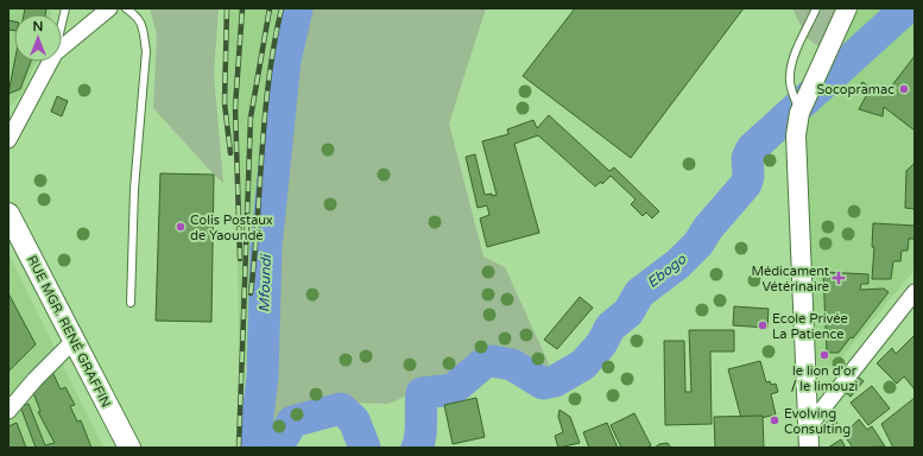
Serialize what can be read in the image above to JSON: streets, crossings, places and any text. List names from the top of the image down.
{
  "streets": {
    "main road": ["RUE MGR. RENÉ GRAFFIN"]
  },
  "water": ["Ebogo", "Mfoundi"],
  "places": {
    "other": [
      "Socopramac",
      "Colis Postaux de Yaoundé",
      "Ecole Privée La Patience",
      "le lion d'or / le limouzi",
      "Evolving Consulting"
    ],
    "health": ["Médicament Vétérinaire"]
  },
  "north": "top"
}
